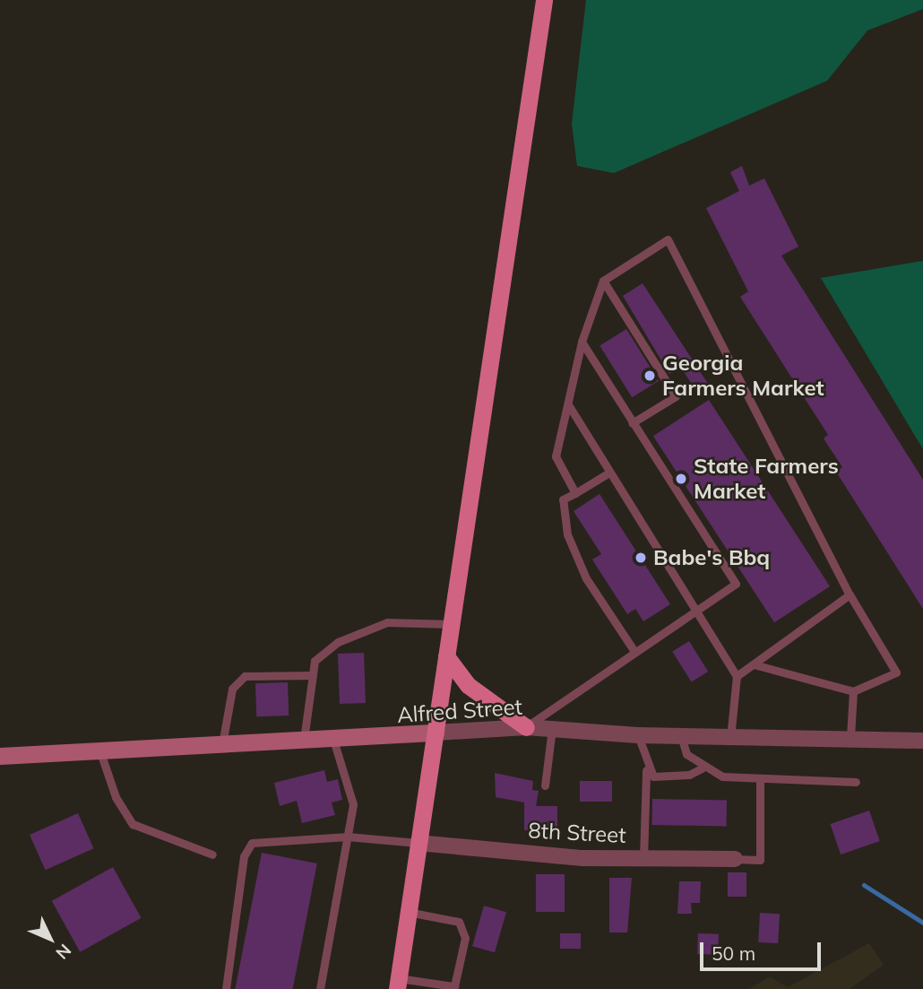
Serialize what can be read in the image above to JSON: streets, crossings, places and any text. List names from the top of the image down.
{
  "streets": {
    "main road": ["Alfred Street"],
    "street": ["8th Street"]
  },
  "places": ["Georgia Farmers Market", "State Farmers Market", "Babe's Bbq"],
  "scale_bar": "50 m",
  "north": "bottom right"
}
